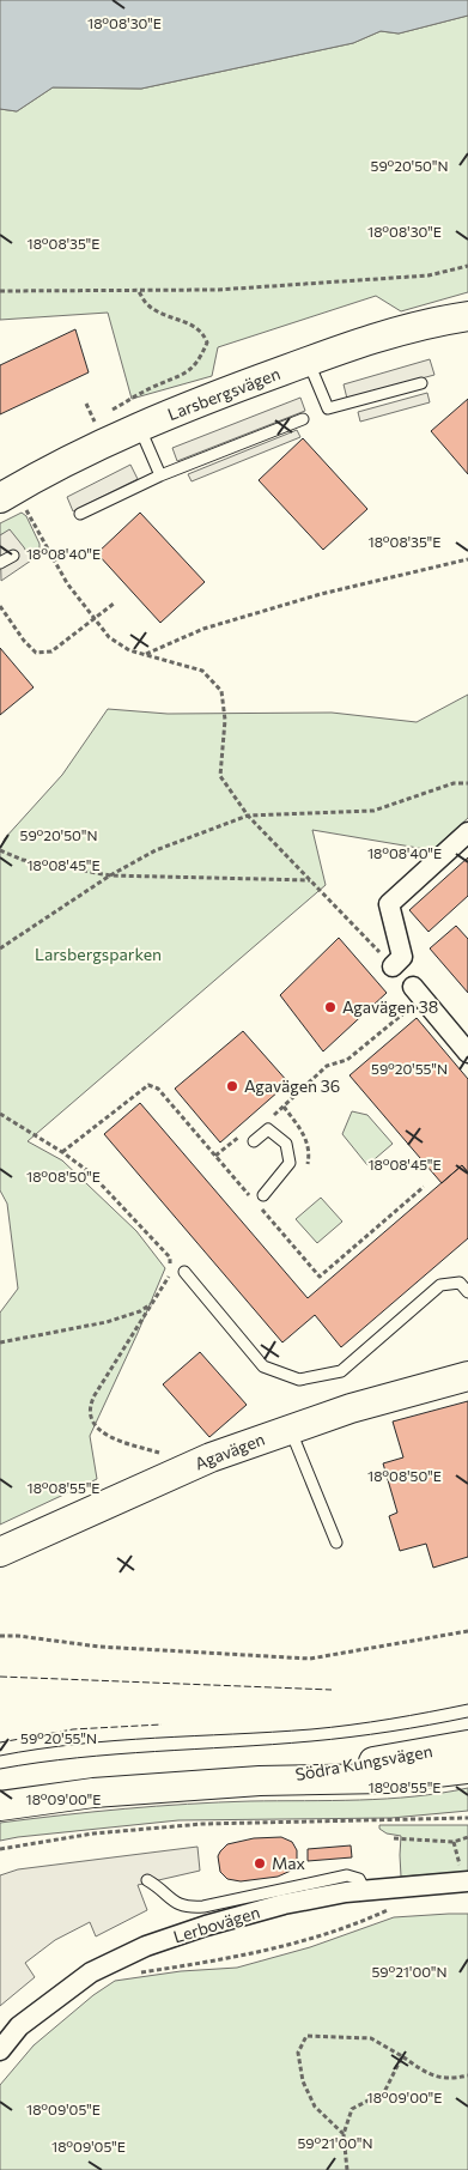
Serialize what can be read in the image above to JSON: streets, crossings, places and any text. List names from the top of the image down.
{
  "streets": {
    "street": [
      "Larsbergsvägen",
      "Agavägen",
      "Södra Kungsvägen",
      "Lerbovägen"
    ]
  },
  "parks": ["Larsbergsparken"],
  "places": ["Agavägen 38", "Agavägen 36", "Max"],
  "coordinates": [
    "18°08'30\"E",
    "59°20'50\"N",
    "18°08'35\"E",
    "18°08'40\"E",
    "18°08'45\"E",
    "59°20'55\"N",
    "18°08'50\"E",
    "18°08'55\"E",
    "18°09'00\"E",
    "59°21'00\"N",
    "18°09'05\"E"
  ]
}
